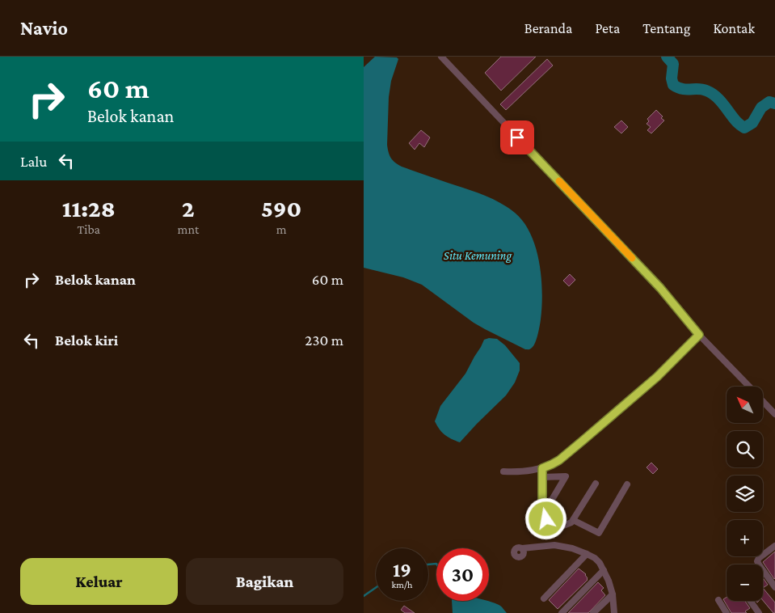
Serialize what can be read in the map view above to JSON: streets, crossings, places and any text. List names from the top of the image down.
{
  "water": ["Situ Kemuning"],
  "north": "top left",
  "page": {
    "header": "Navio",
    "nav": [
      "Beranda",
      "Peta",
      "Tentang",
      "Kontak"
    ],
    "turn": ["60 m", "Belok kanan"],
    "then": "Lalu",
    "eta": [
      "11:28",
      "Tiba",
      "2",
      "mnt",
      "590",
      "m"
    ],
    "list": [
      {
        "name": "Belok kanan",
        "value": "60 m"
      },
      {
        "name": "Belok kiri",
        "value": "230 m"
      }
    ],
    "map_buttons": ["+", "−"],
    "speed": "19 km/h",
    "limit": "30",
    "buttons": ["Keluar", "Bagikan"]
  }
}
